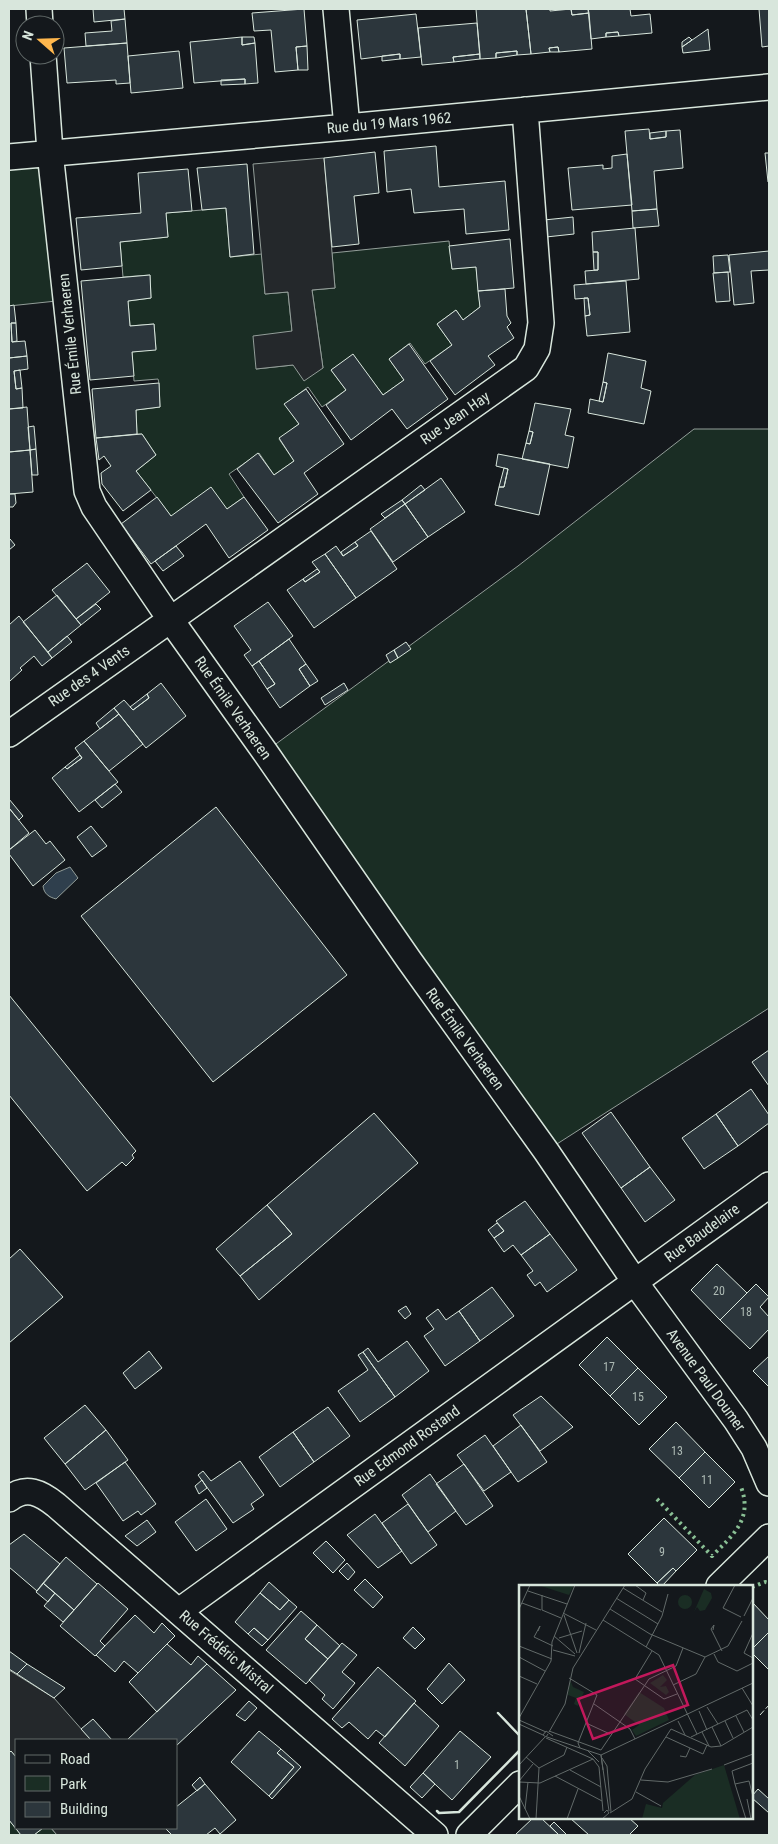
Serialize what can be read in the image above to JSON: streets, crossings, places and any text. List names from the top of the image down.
{
  "streets": {
    "street": [
      "Rue du 19 Mars 1962",
      "Rue Émile Verhaeren",
      "Rue Jean Hay",
      "Rue des 4 Vents",
      "Rue Baudelaire",
      "Avenue Paul Doumer",
      "Rue Edmond Rostand",
      "Rue Frédéric Mistral"
    ]
  },
  "crossings": [
    ["Rue du 19 Mars 1962", "Rue Émile Verhaeren"],
    ["Rue du 19 Mars 1962", "Rue Jean Hay"],
    ["Rue Émile Verhaeren", "Rue Jean Hay"],
    ["Rue Émile Verhaeren", "Rue des 4 Vents"],
    ["Rue Émile Verhaeren", "Rue Baudelaire"],
    ["Rue Émile Verhaeren", "Avenue Paul Doumer"],
    ["Rue Émile Verhaeren", "Rue Edmond Rostand"],
    ["Rue Jean Hay", "Rue des 4 Vents"],
    ["Rue Baudelaire", "Avenue Paul Doumer"],
    ["Rue Baudelaire", "Rue Edmond Rostand"],
    ["Avenue Paul Doumer", "Rue Edmond Rostand"],
    ["Rue Edmond Rostand", "Rue Frédéric Mistral"]
  ],
  "house_numbers": [
    "20",
    "18",
    "17",
    "15",
    "13",
    "11",
    "9",
    "1"
  ],
  "legend": ["Road", "Park", "Building"],
  "north": "left"
}
